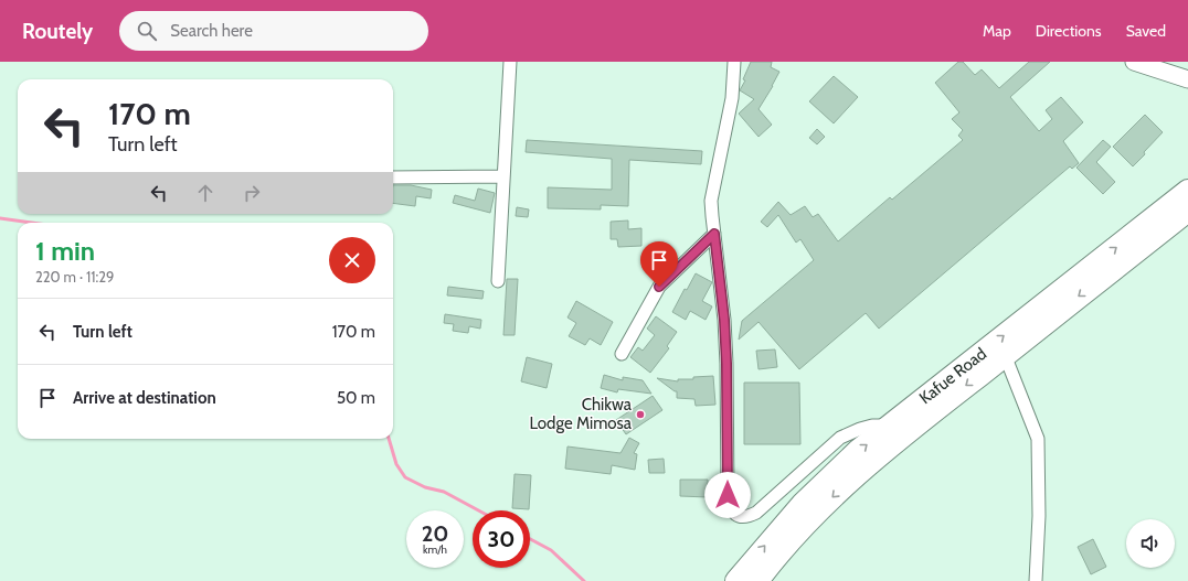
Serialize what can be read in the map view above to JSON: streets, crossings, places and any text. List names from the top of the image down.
{
  "streets": {
    "highway": ["Kafue Road"]
  },
  "places": ["Chikwa Lodge Mimosa"],
  "page": {
    "header": "Routely",
    "search": "Search here",
    "nav": ["Map", "Directions", "Saved"],
    "turn": ["170 m", "Turn left"],
    "heading": ["1 min", "220 m · 11:29"],
    "list": [
      {
        "name": "Turn left",
        "value": "170 m"
      },
      {
        "name": "Arrive at destination",
        "value": "50 m"
      }
    ],
    "speed": "20 km/h",
    "limit": "30"
  }
}
